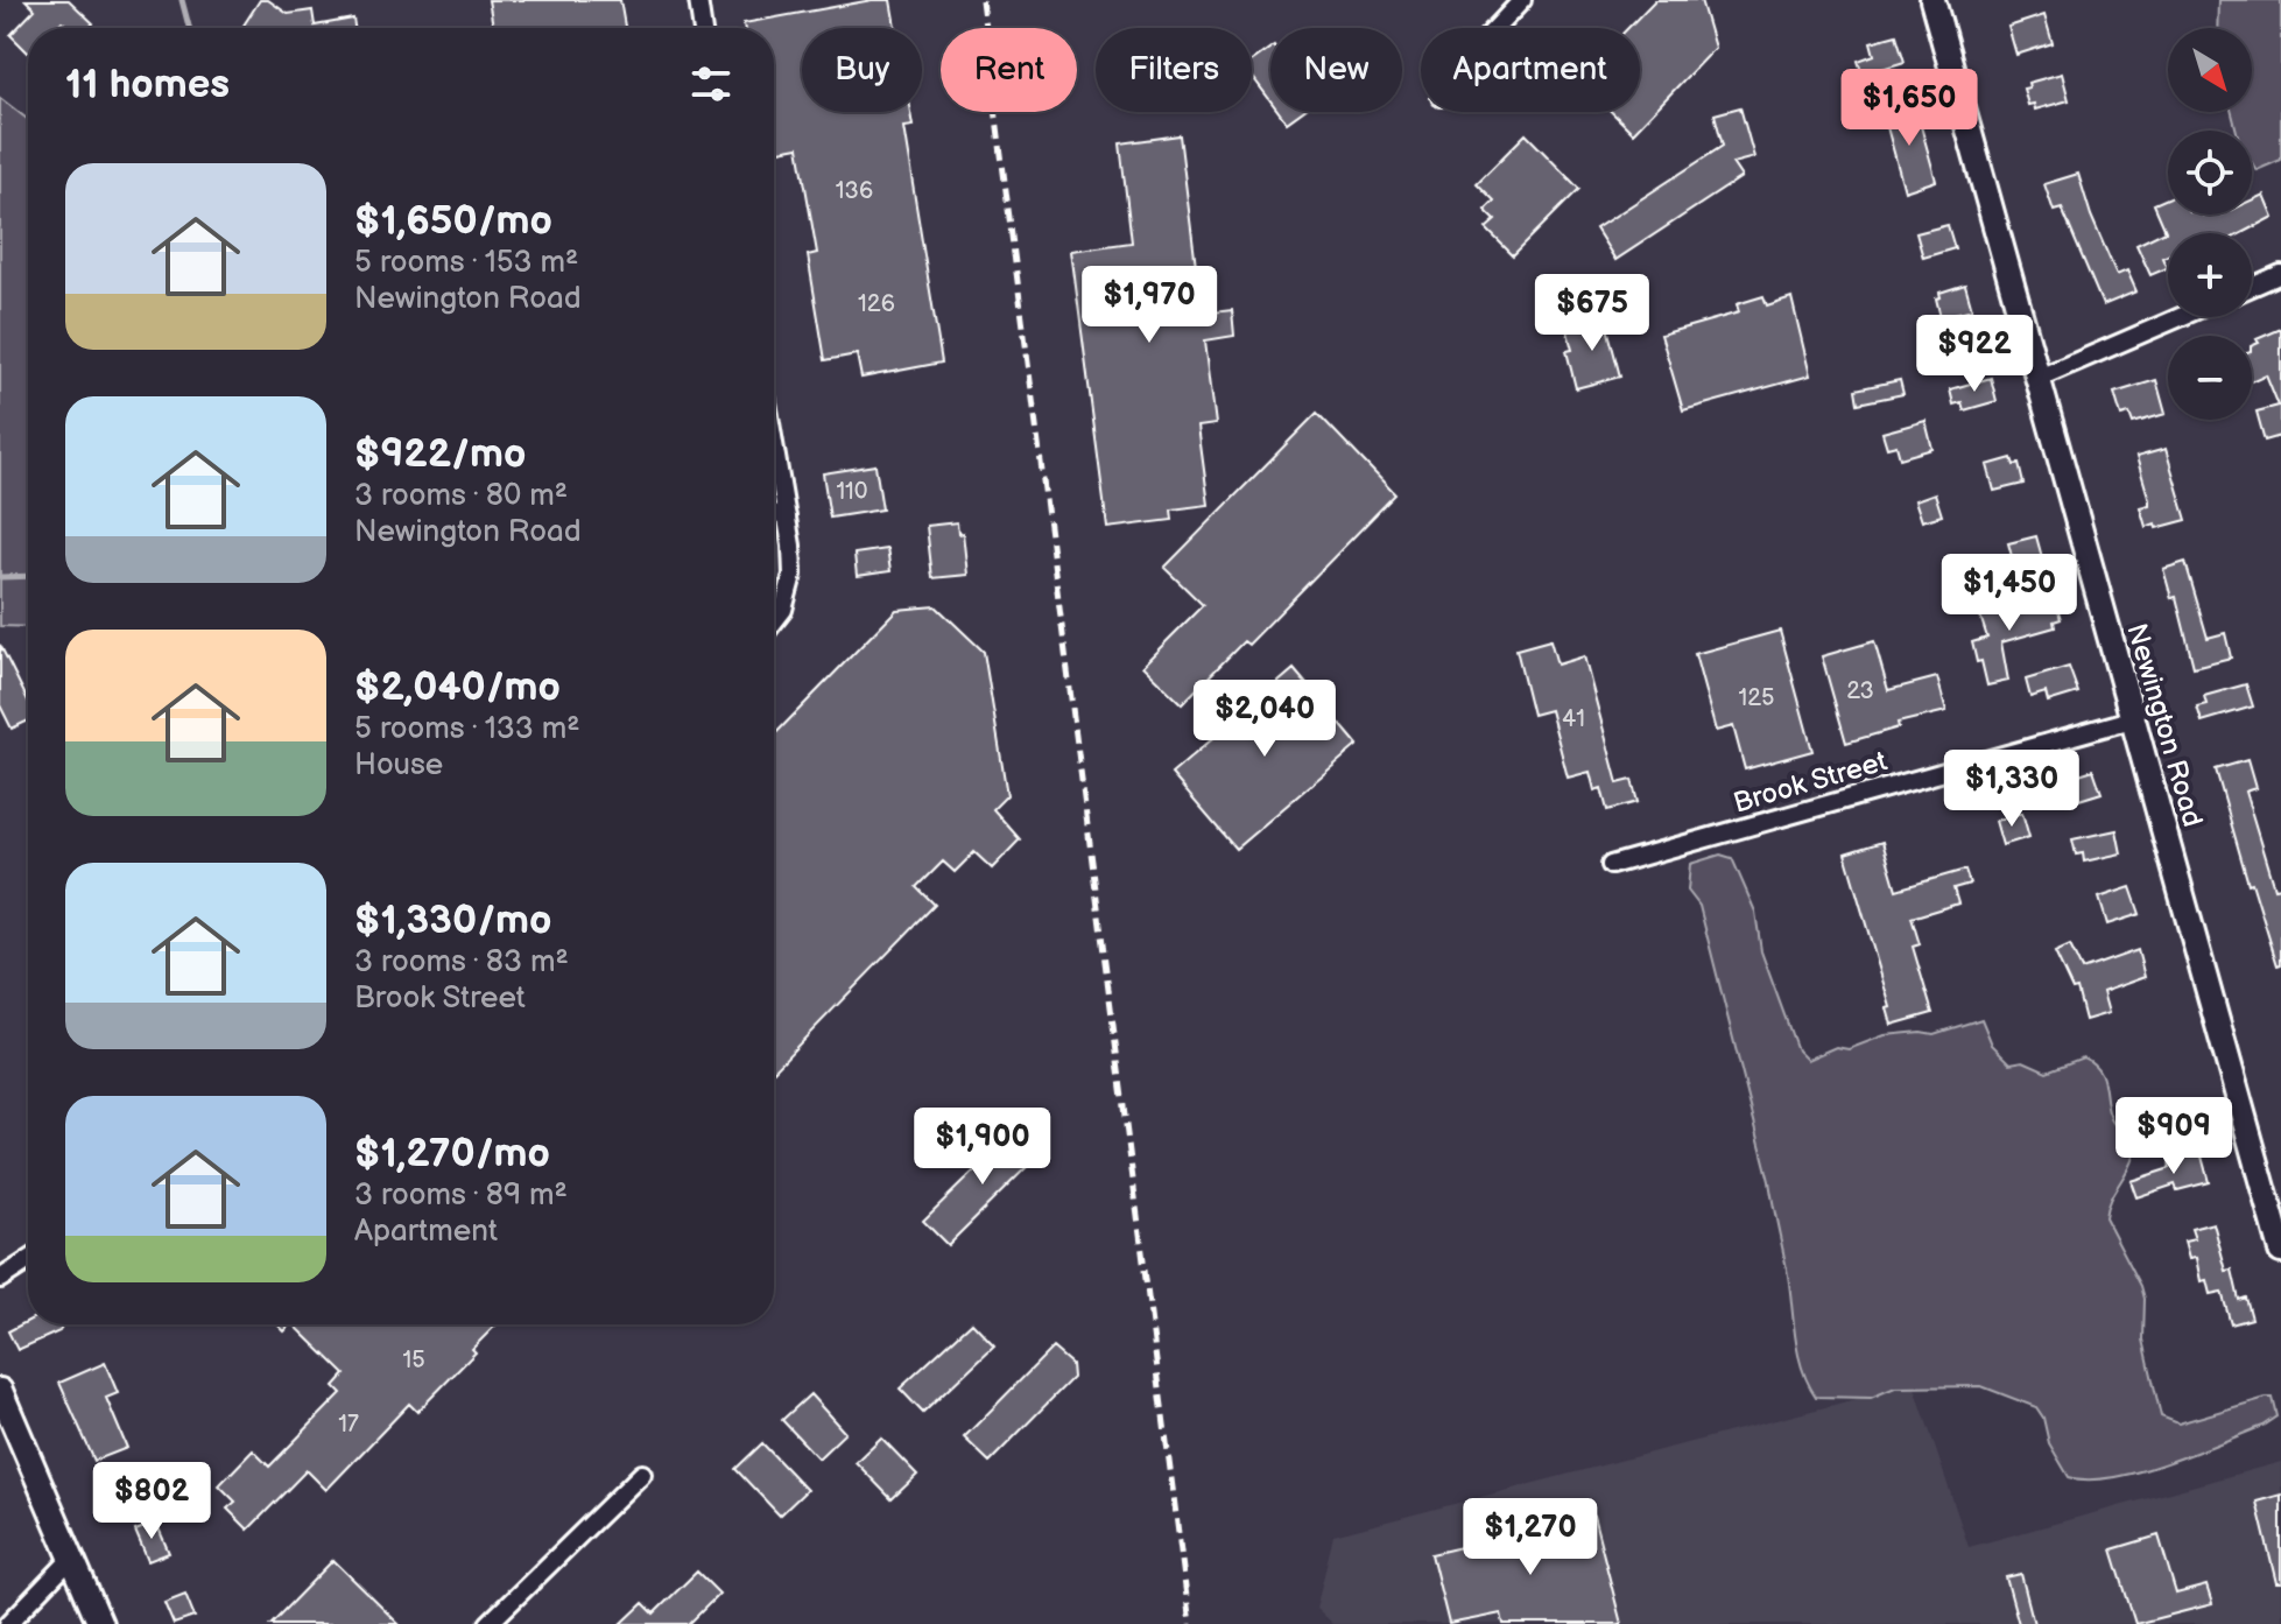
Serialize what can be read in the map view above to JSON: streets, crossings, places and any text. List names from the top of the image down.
{
  "streets": {
    "main road": ["Newington Road"],
    "street": ["Brook Street"]
  },
  "crossings": [
    ["Newington Road", "Brook Street"]
  ],
  "house_numbers": [
    "136",
    "126",
    "110",
    "23",
    "125",
    "41",
    "15",
    "17"
  ],
  "north": "bottom right",
  "page": {
    "map_buttons": ["+", "−"],
    "chip": [
      "Buy",
      "Rent",
      "Filters",
      "New",
      "Apartment"
    ],
    "heading": "11 homes",
    "price": [
      "$1,650",
      "$1,970",
      "$675",
      "$922",
      "$1,450",
      "$2,040",
      "$1,330",
      "$909",
      "$1,900",
      "$802",
      "$1,270"
    ],
    "list": [
      {
        "name": "$1,650/mo",
        "note": "5 rooms · 153 m² · Newington Road"
      },
      {
        "name": "$922/mo",
        "note": "3 rooms · 80 m² · Newington Road"
      },
      {
        "name": "$2,040/mo",
        "note": "5 rooms · 133 m² · House"
      },
      {
        "name": "$1,330/mo",
        "note": "3 rooms · 83 m² · Brook Street"
      },
      {
        "name": "$1,270/mo",
        "note": "3 rooms · 89 m² · Apartment"
      }
    ]
  }
}
